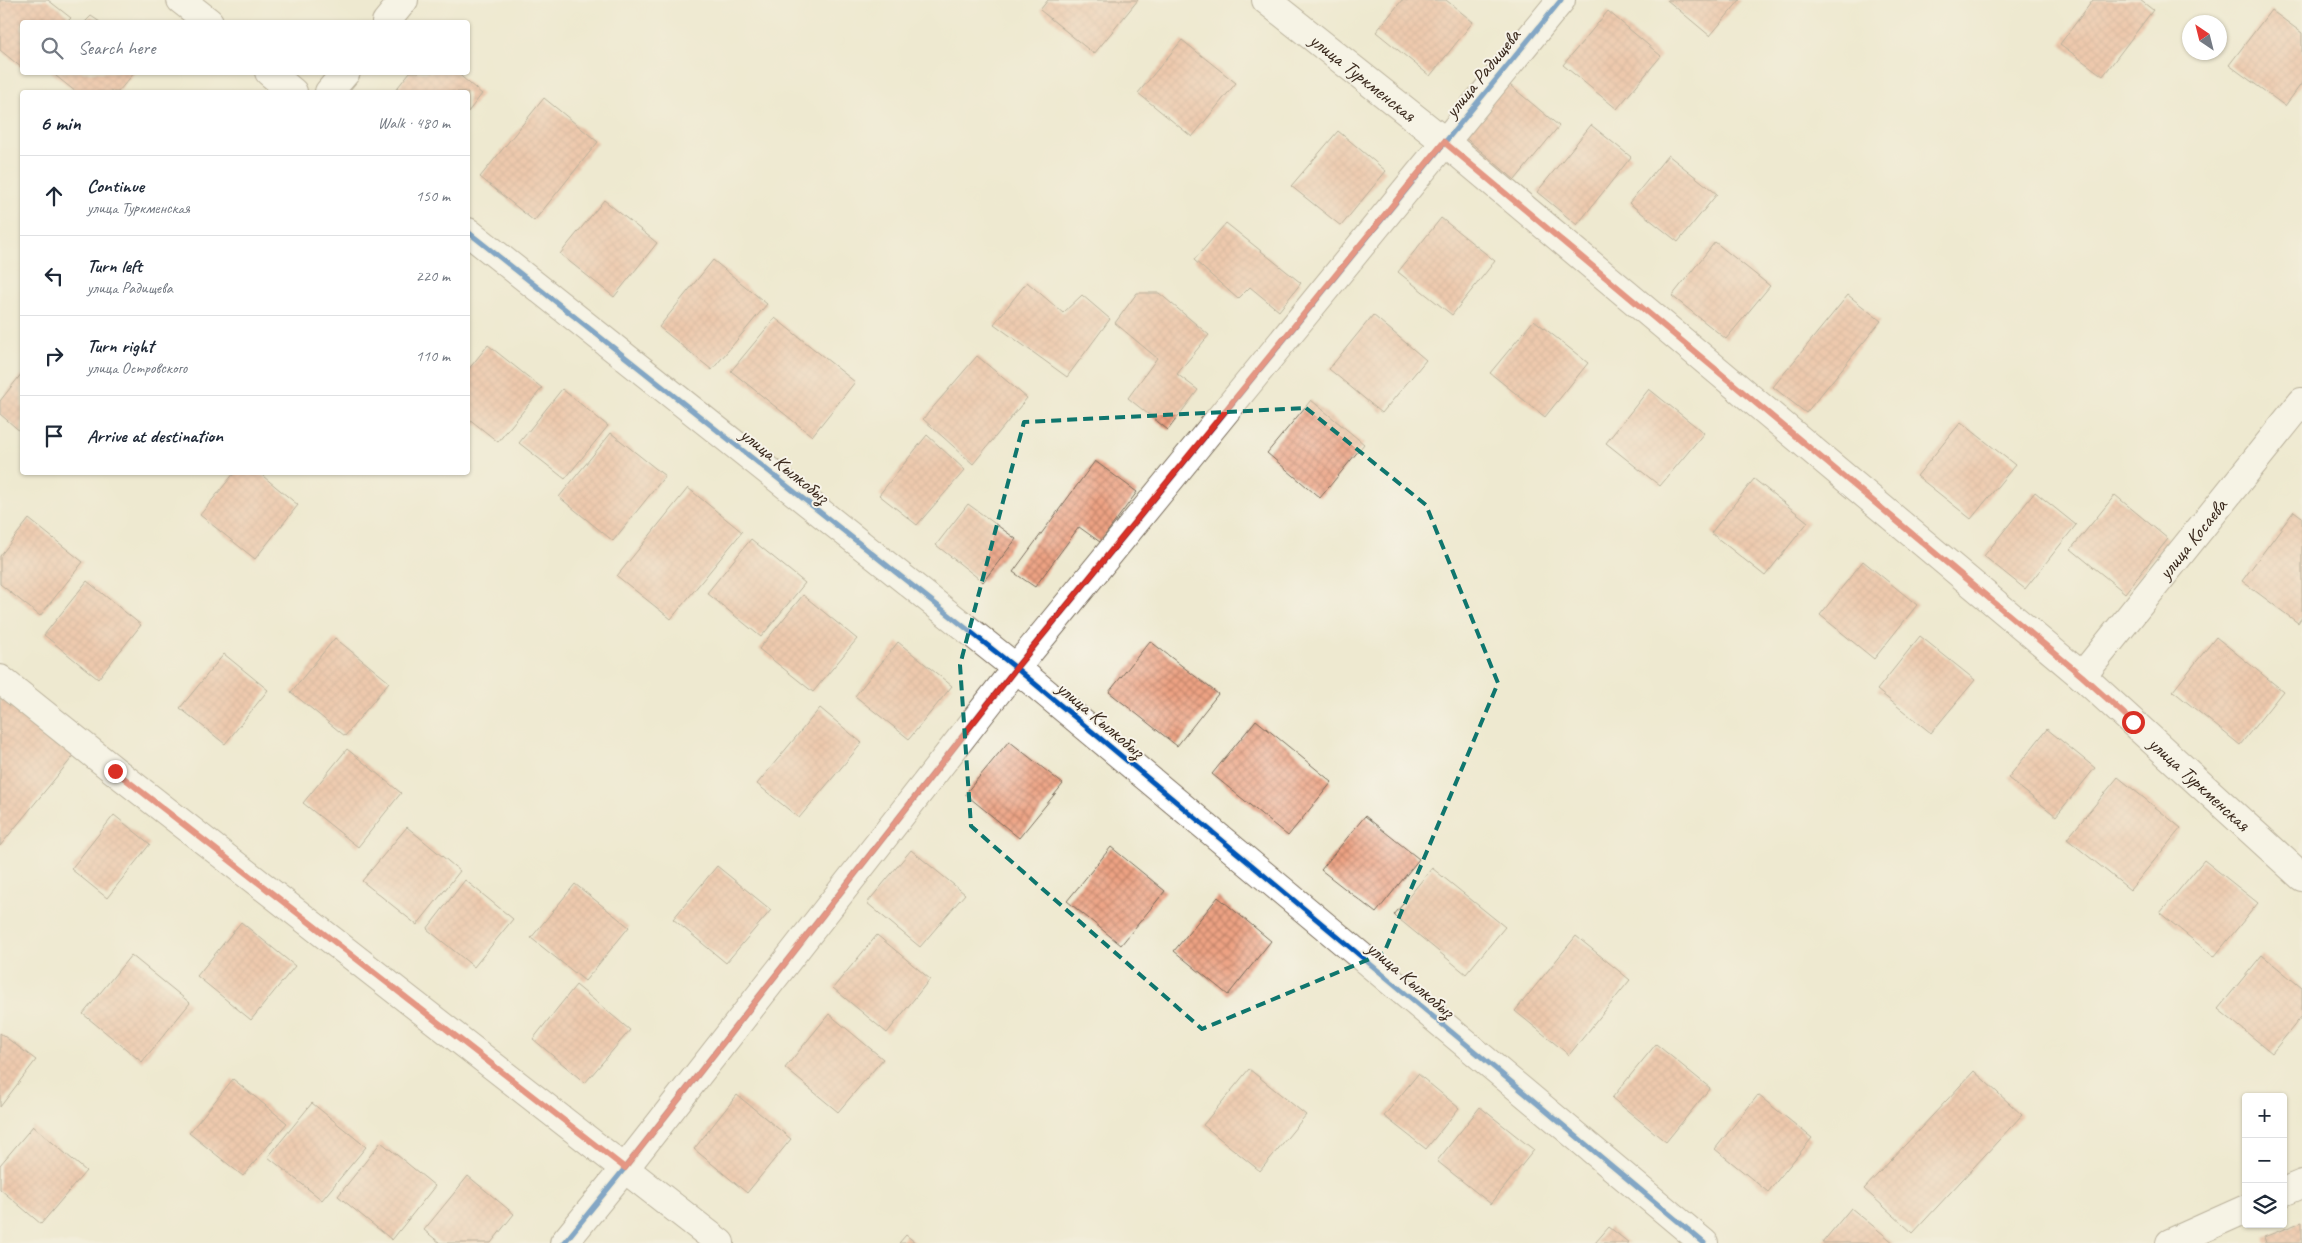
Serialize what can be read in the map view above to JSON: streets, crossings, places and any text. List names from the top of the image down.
{
  "streets": {
    "street": [
      "улица Радищева",
      "улица Туркменская",
      "улица Кылкобыз",
      "улица Косаева"
    ]
  },
  "crossings": [
    ["улица Радищева", "улица Туркменская"],
    ["улица Радищева", "улица Кылкобыз"],
    ["улица Туркменская", "улица Косаева"]
  ],
  "north": "top left",
  "page": {
    "search": "Search here",
    "heading": ["6 min", "Walk · 480 m"],
    "list": [
      ["Continue", "улица Туркменская", "150 m"],
      ["Turn left", "улица Радищева", "220 m"],
      ["Turn right", "улица Островского", "110 m"],
      "Arrive at destination"
    ],
    "map_buttons": ["+", "−"]
  }
}
